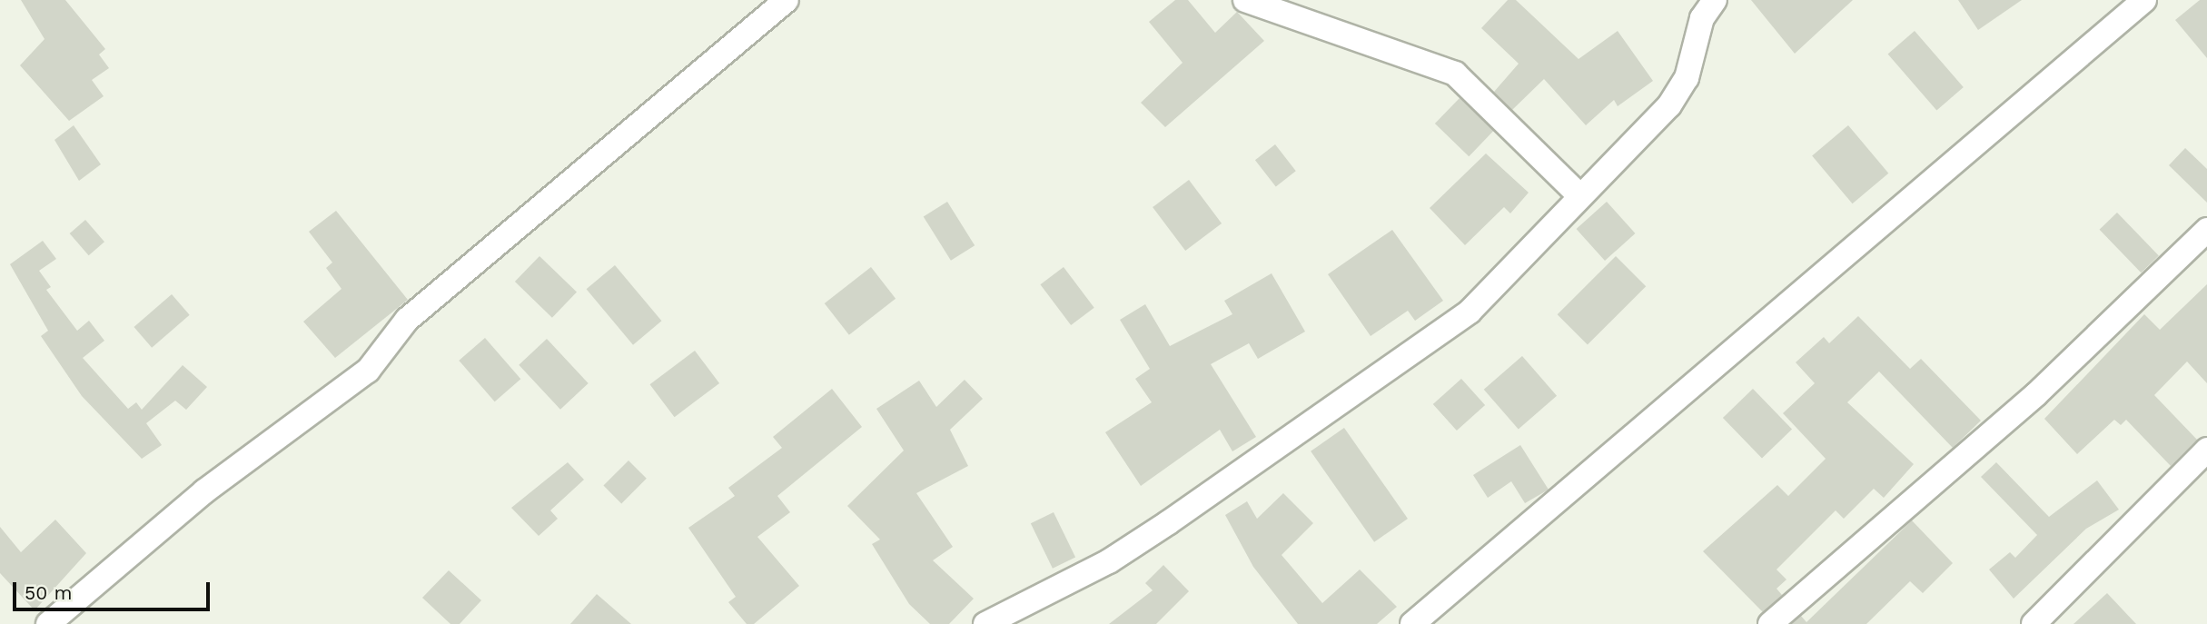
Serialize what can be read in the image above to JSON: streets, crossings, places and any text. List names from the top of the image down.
{
  "scale_bar": "50 m"
}
